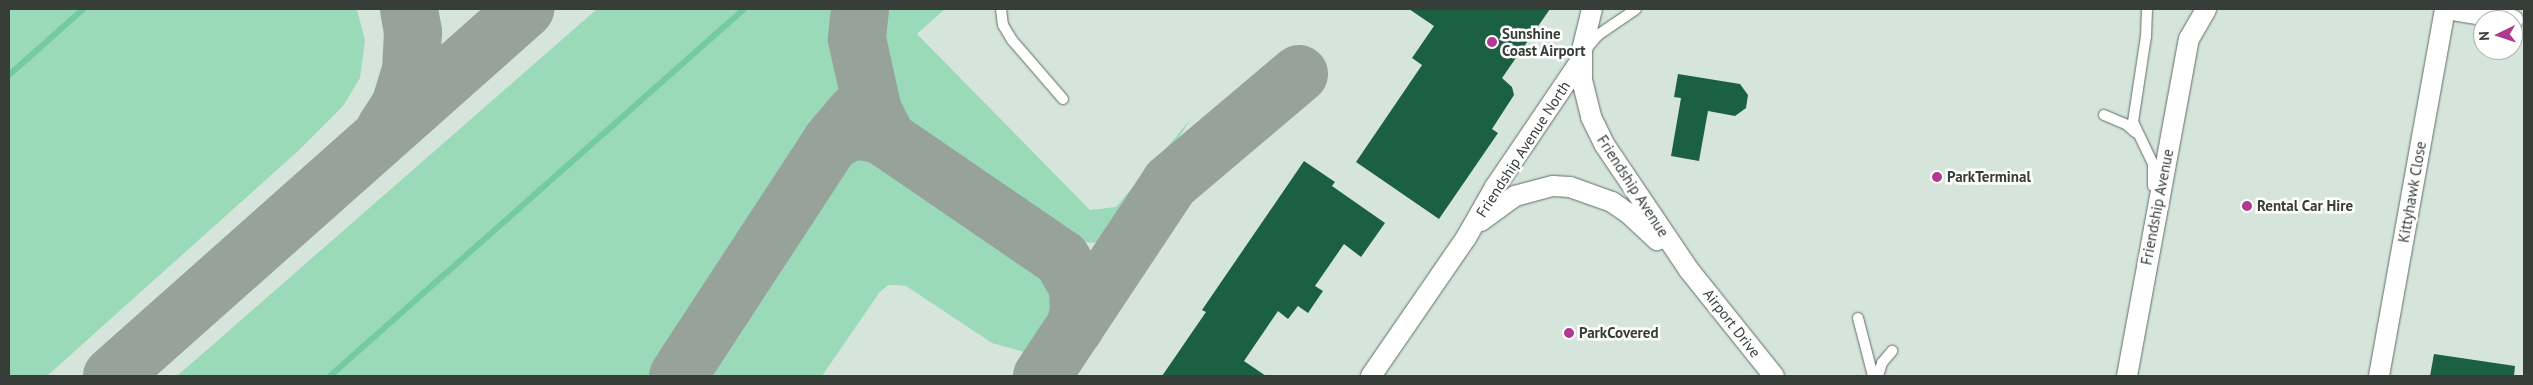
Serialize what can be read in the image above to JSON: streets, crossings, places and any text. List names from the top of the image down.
{
  "streets": {
    "street": [
      "Friendship Avenue North",
      "Friendship Avenue",
      "Kittyhawk Close",
      "Airport Drive"
    ]
  },
  "crossings": [
    ["Friendship Avenue North", "Friendship Avenue"],
    ["Friendship Avenue North", "Airport Drive"],
    ["Friendship Avenue", "Airport Drive"]
  ],
  "places": [
    "Sunshine Coast Airport",
    "ParkTerminal",
    "Rental Car Hire",
    "ParkCovered"
  ],
  "north": "left"
}
